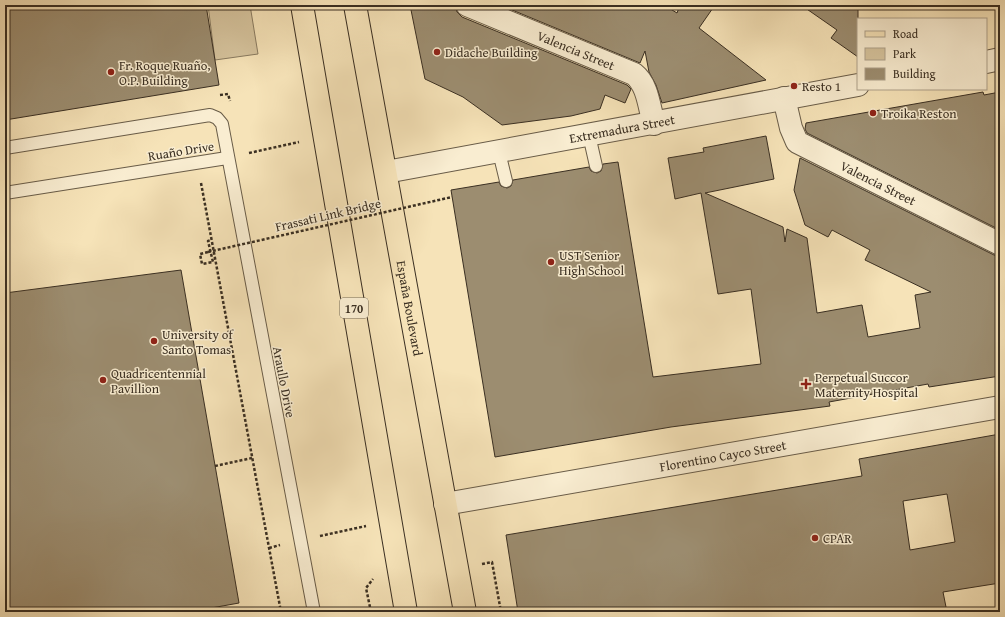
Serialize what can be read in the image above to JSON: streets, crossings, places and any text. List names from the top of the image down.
{
  "streets": {
    "main road": ["170", "España Boulevard"],
    "street": ["Valencia Street", "Extremadura Street", "Florentino Cayco Street"],
    "lane": ["Ruaño Drive", "Araullo Drive"],
    "path": ["Frassati Link Bridge"]
  },
  "crossings": [
    ["Valencia Street", "Extremadura Street"],
    ["Extremadura Street", "España Boulevard"],
    ["Ruaño Drive", "Araullo Drive"],
    ["España Boulevard", "Florentino Cayco Street"]
  ],
  "places": {
    "other": [
      "Didache Building",
      "Fr. Roque Ruaño, O.P. Building",
      "Resto 1",
      "Troika Reston",
      "UST Senior High School",
      "University of Santo Tomas",
      "Quadricentennial Pavillion",
      "CPAR"
    ],
    "health": ["Perpetual Succor Maternity Hospital"]
  },
  "legend": ["Road", "Park", "Building"]
}
